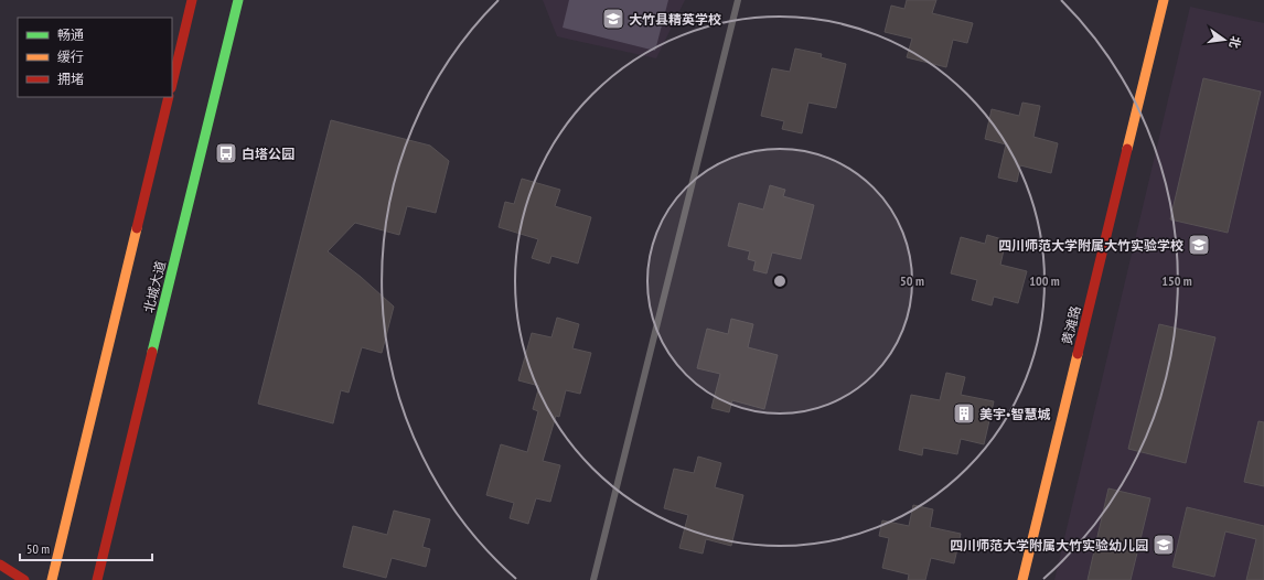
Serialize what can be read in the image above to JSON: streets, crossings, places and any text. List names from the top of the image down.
{
  "streets": {
    "main road": ["北城大道", "黄滩路"]
  },
  "places": {
    "school or university": ["大竹县精英学校", "四川师范大学附属大竹实验学校", "四川师范大学附属大竹实验幼儿园"],
    "bus stop": ["白塔公园"],
    "building": ["美宇•智慧城"]
  },
  "legend": ["畅通", "缓行", "拥堵"],
  "scale_bar": "50 m",
  "north": "right",
  "rings": ["50 m", "100 m", "150 m"]
}
